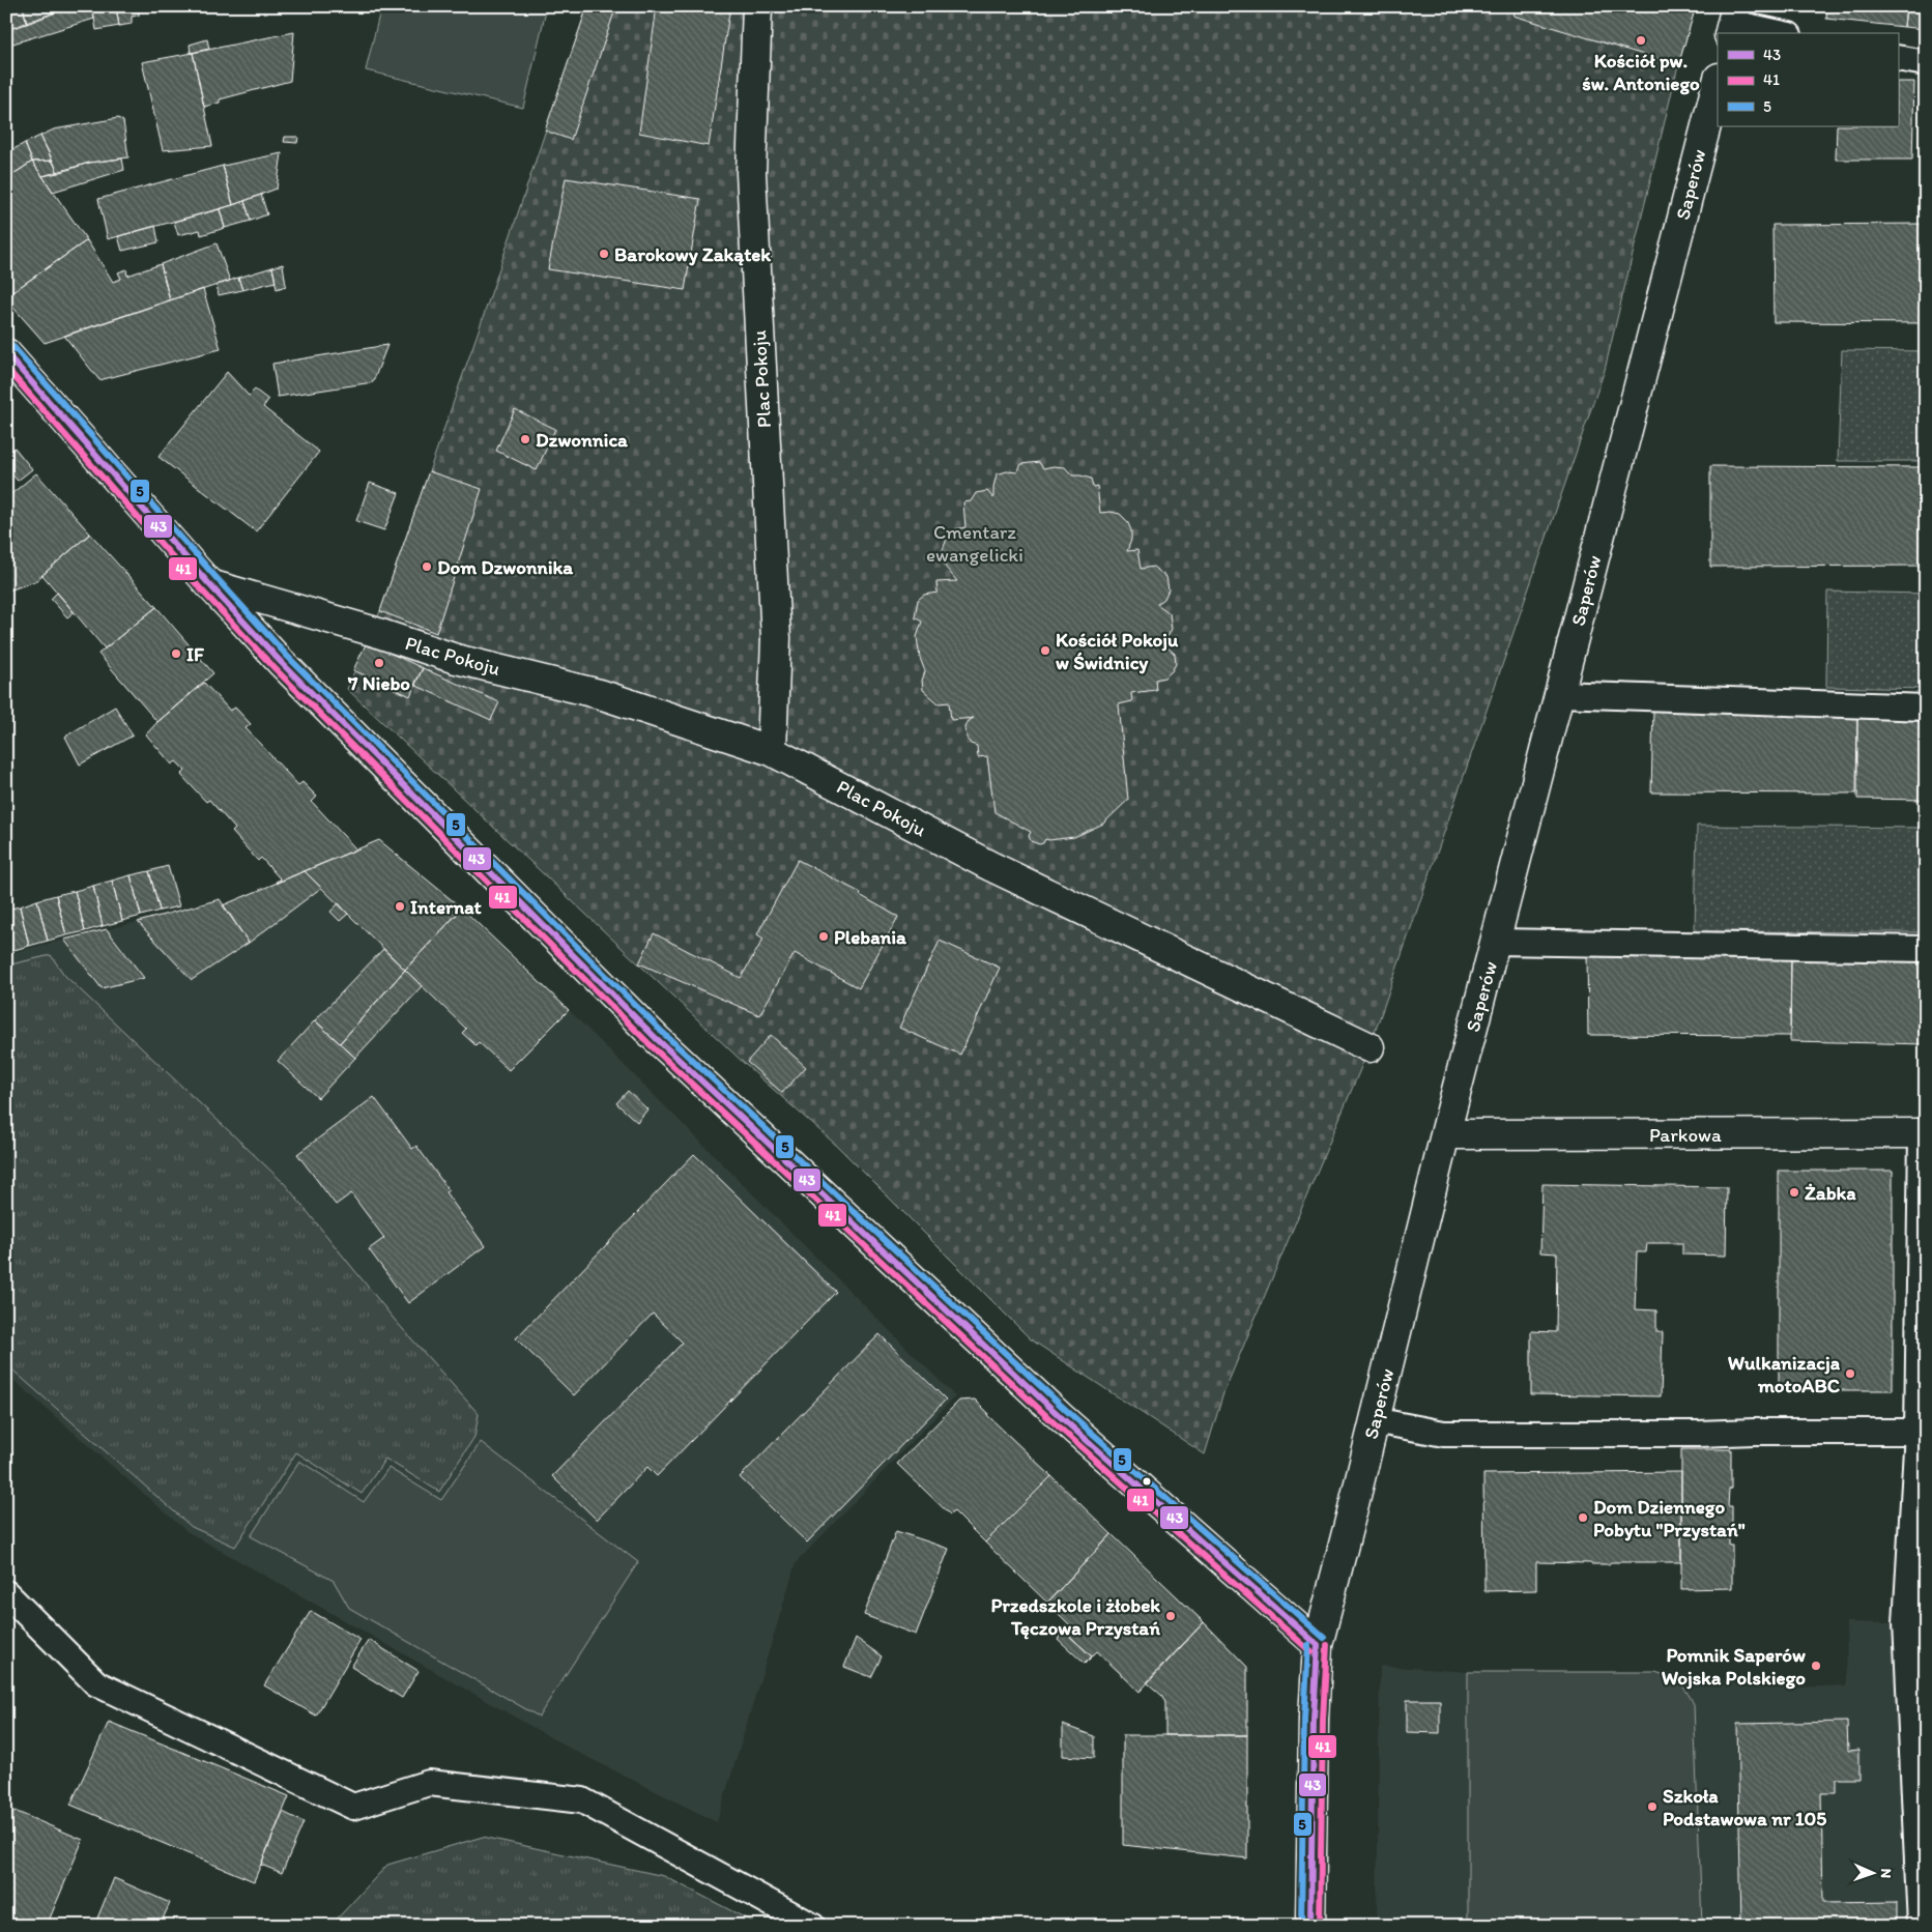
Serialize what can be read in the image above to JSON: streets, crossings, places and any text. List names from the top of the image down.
{
  "streets": {
    "street": ["Saperów", "Plac Pokoju", "Parkowa"]
  },
  "crossings": [
    ["Saperów", "Parkowa"]
  ],
  "parks": ["Cmentarz ewangelicki"],
  "places": [
    "Kościół pw. św. Antoniego",
    "Barokowy Zakątek",
    "Dzwonnica",
    "Dom Dzwonnika",
    "Kościół Pokoju w Świdnicy",
    "IF",
    "7 Niebo",
    "Internat",
    "Plebania",
    "Żabka",
    "Wulkanizacja motoABC",
    "Dom Dziennego Pobytu \"Przystań\"",
    "Przedszkole i żłobek Tęczowa Przystań",
    "Pomnik Saperów Wojska Polskiego",
    "Szkoła Podstawowa nr 105"
  ],
  "lines": ["transit line 5", "transit line 43", "transit line 41"],
  "legend": ["43", "41", "5"],
  "north": "right"
}
